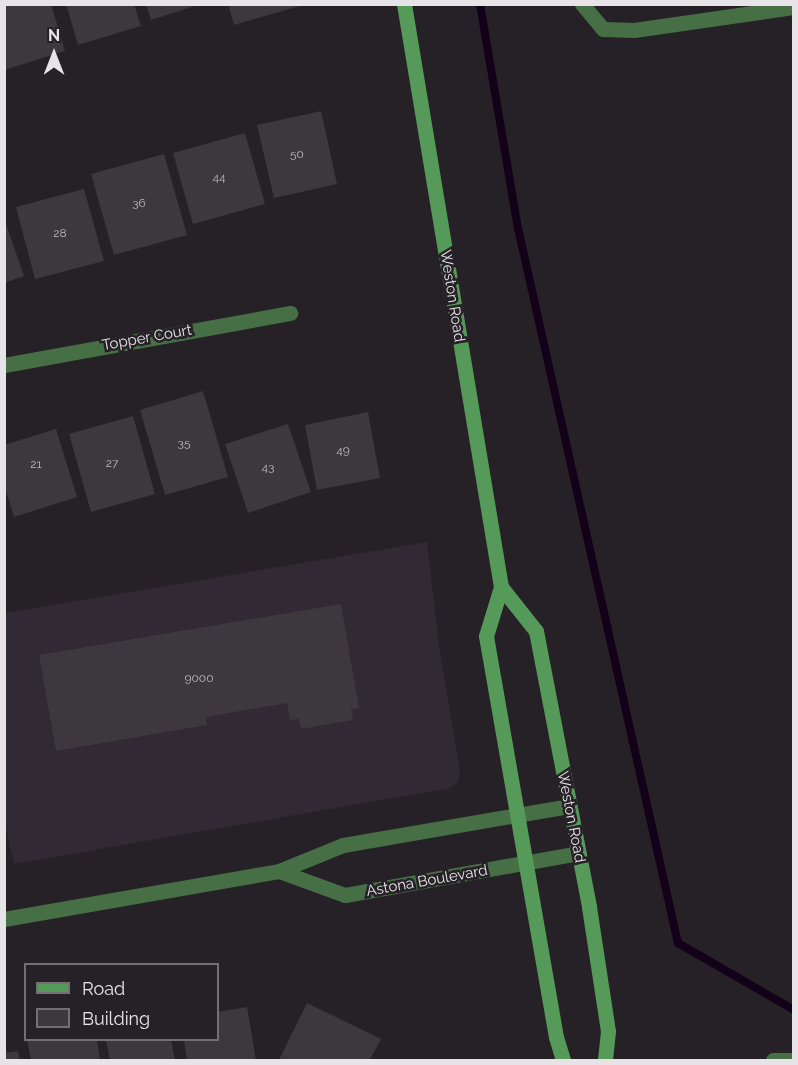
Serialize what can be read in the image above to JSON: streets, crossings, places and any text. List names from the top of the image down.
{
  "streets": {
    "main road": ["Weston Road"],
    "street": ["Topper Court", "Astona Boulevard"]
  },
  "crossings": [
    ["Weston Road", "Astona Boulevard"]
  ],
  "house_numbers": [
    "50",
    "44",
    "36",
    "28",
    "35",
    "49",
    "27",
    "21",
    "43",
    "9000"
  ],
  "legend": ["Road", "Building"],
  "north": "top"
}
